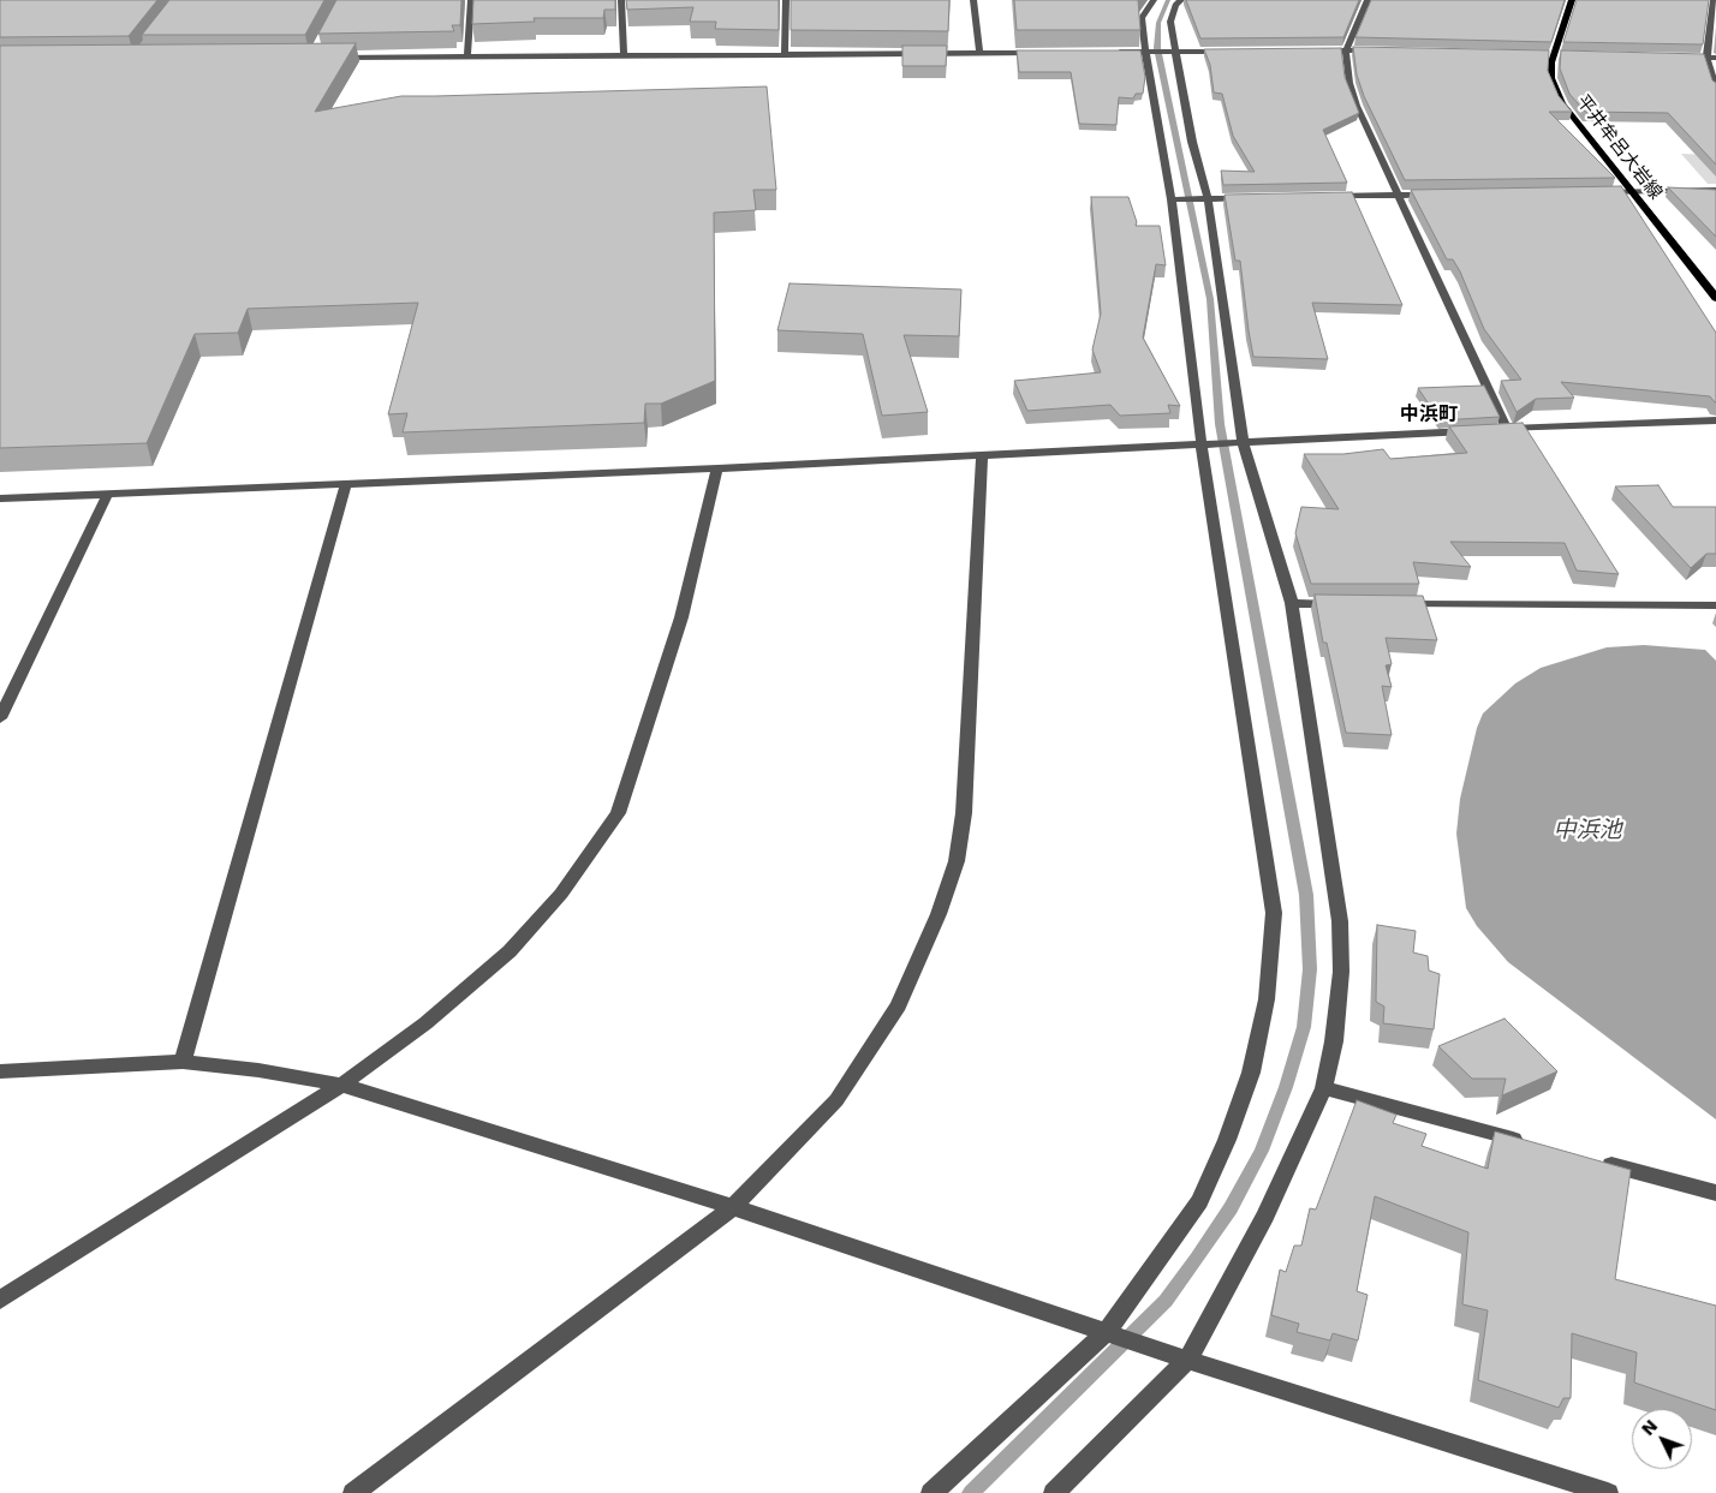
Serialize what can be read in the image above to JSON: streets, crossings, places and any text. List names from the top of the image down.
{
  "streets": {
    "main road": ["平井牟呂大岩線"]
  },
  "districts": ["中浜町"],
  "water": ["中浜池"],
  "north": "top left"
}
